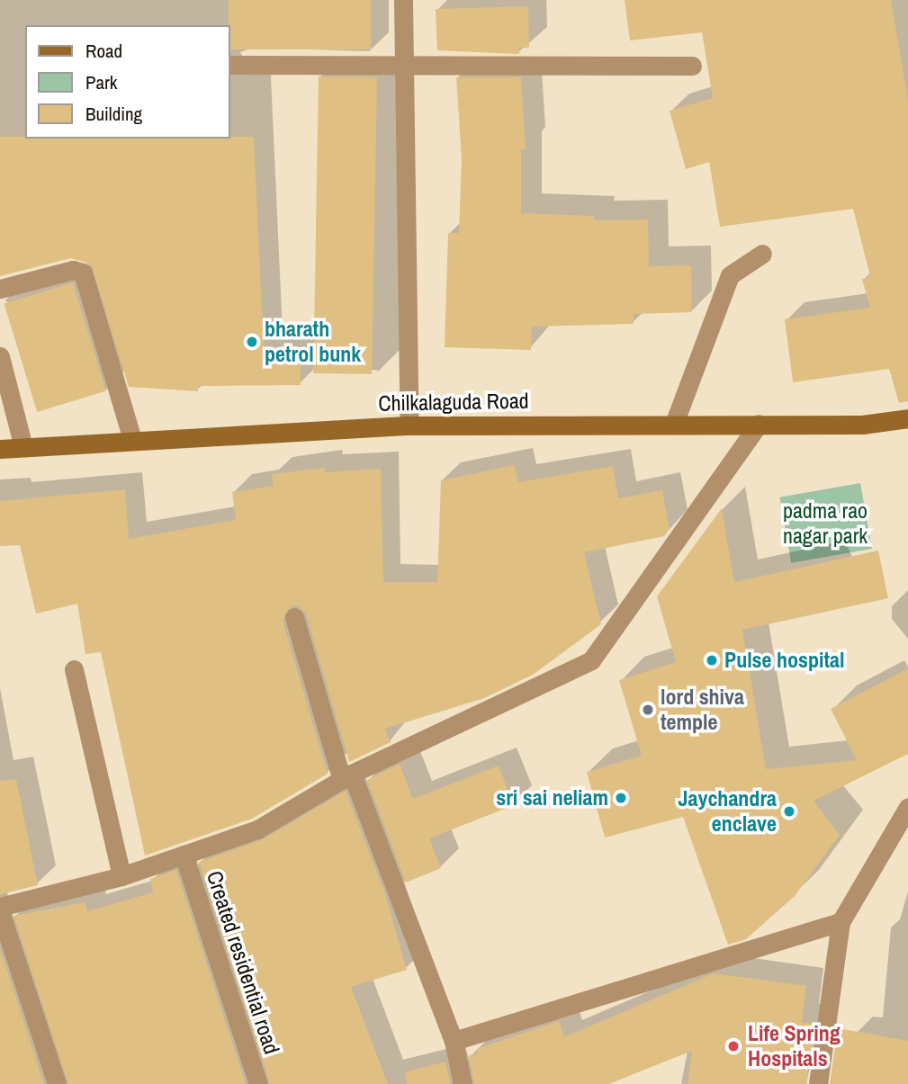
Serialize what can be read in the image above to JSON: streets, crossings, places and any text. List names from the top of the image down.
{
  "streets": {
    "main road": ["Chilkalaguda Road"],
    "street": ["Created residential road"]
  },
  "parks": ["padma rao nagar park"],
  "places": [
    "bharath petrol bunk",
    "Pulse hospital",
    "lord shiva temple",
    "sri sai neliam",
    "Jaychandra enclave",
    "Life Spring Hospitals"
  ],
  "legend": ["Road", "Park", "Building"]
}
